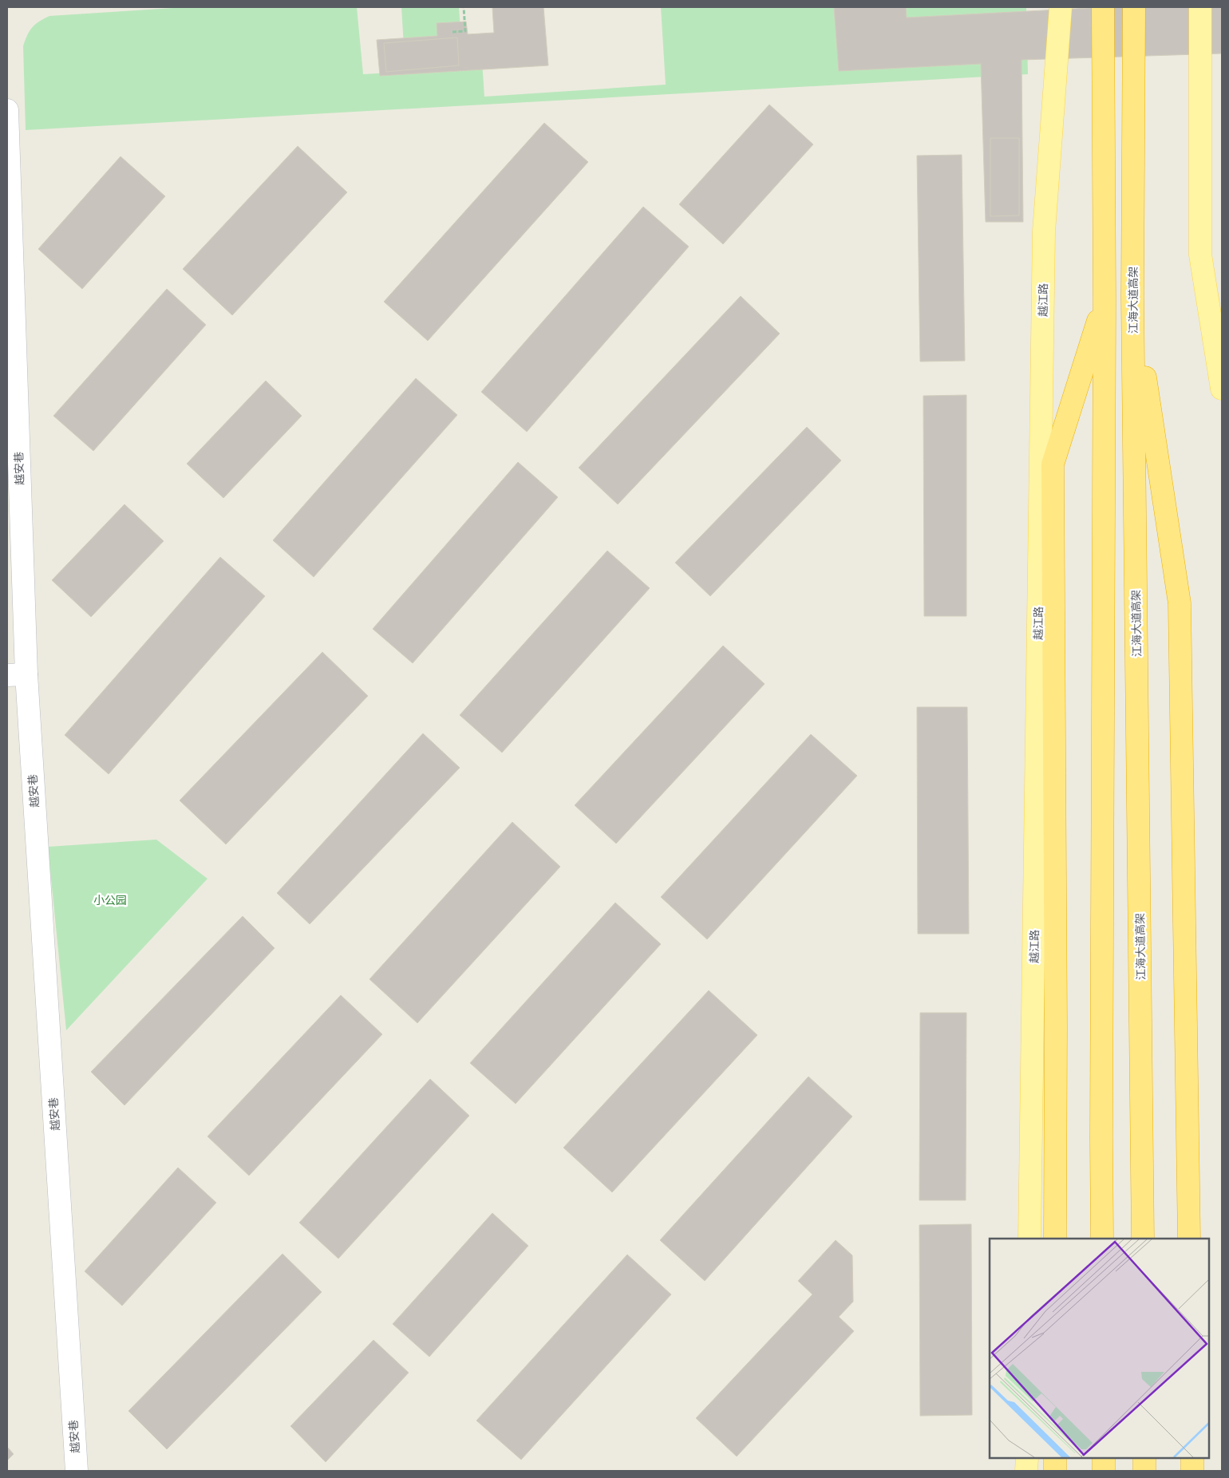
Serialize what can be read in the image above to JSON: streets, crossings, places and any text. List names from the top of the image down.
{
  "streets": {
    "highway": ["江海大道高架"],
    "main road": ["越江路"],
    "street": ["越安巷"]
  },
  "parks": ["小公园"]
}
